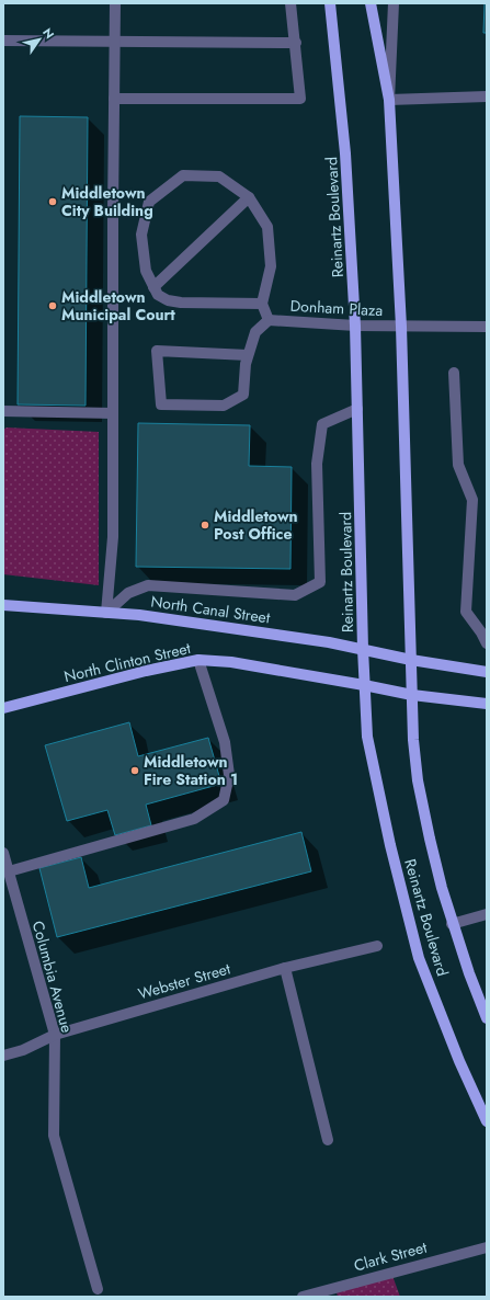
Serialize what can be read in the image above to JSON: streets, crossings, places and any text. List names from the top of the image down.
{
  "streets": {
    "main road": ["Reinartz Boulevard", "North Canal Street", "North Clinton Street"],
    "street": [
      "Donham Plaza",
      "Columbia Avenue",
      "Webster Street",
      "Clark Street"
    ]
  },
  "crossings": [
    ["Reinartz Boulevard", "Donham Plaza"],
    ["Reinartz Boulevard", "North Canal Street"],
    ["Reinartz Boulevard", "North Clinton Street"],
    ["Columbia Avenue", "Webster Street"]
  ],
  "places": [
    "Middletown City Building",
    "Middletown Municipal Court",
    "Middletown Post Office",
    "Middletown Fire Station 1"
  ],
  "north": "top right"
}
